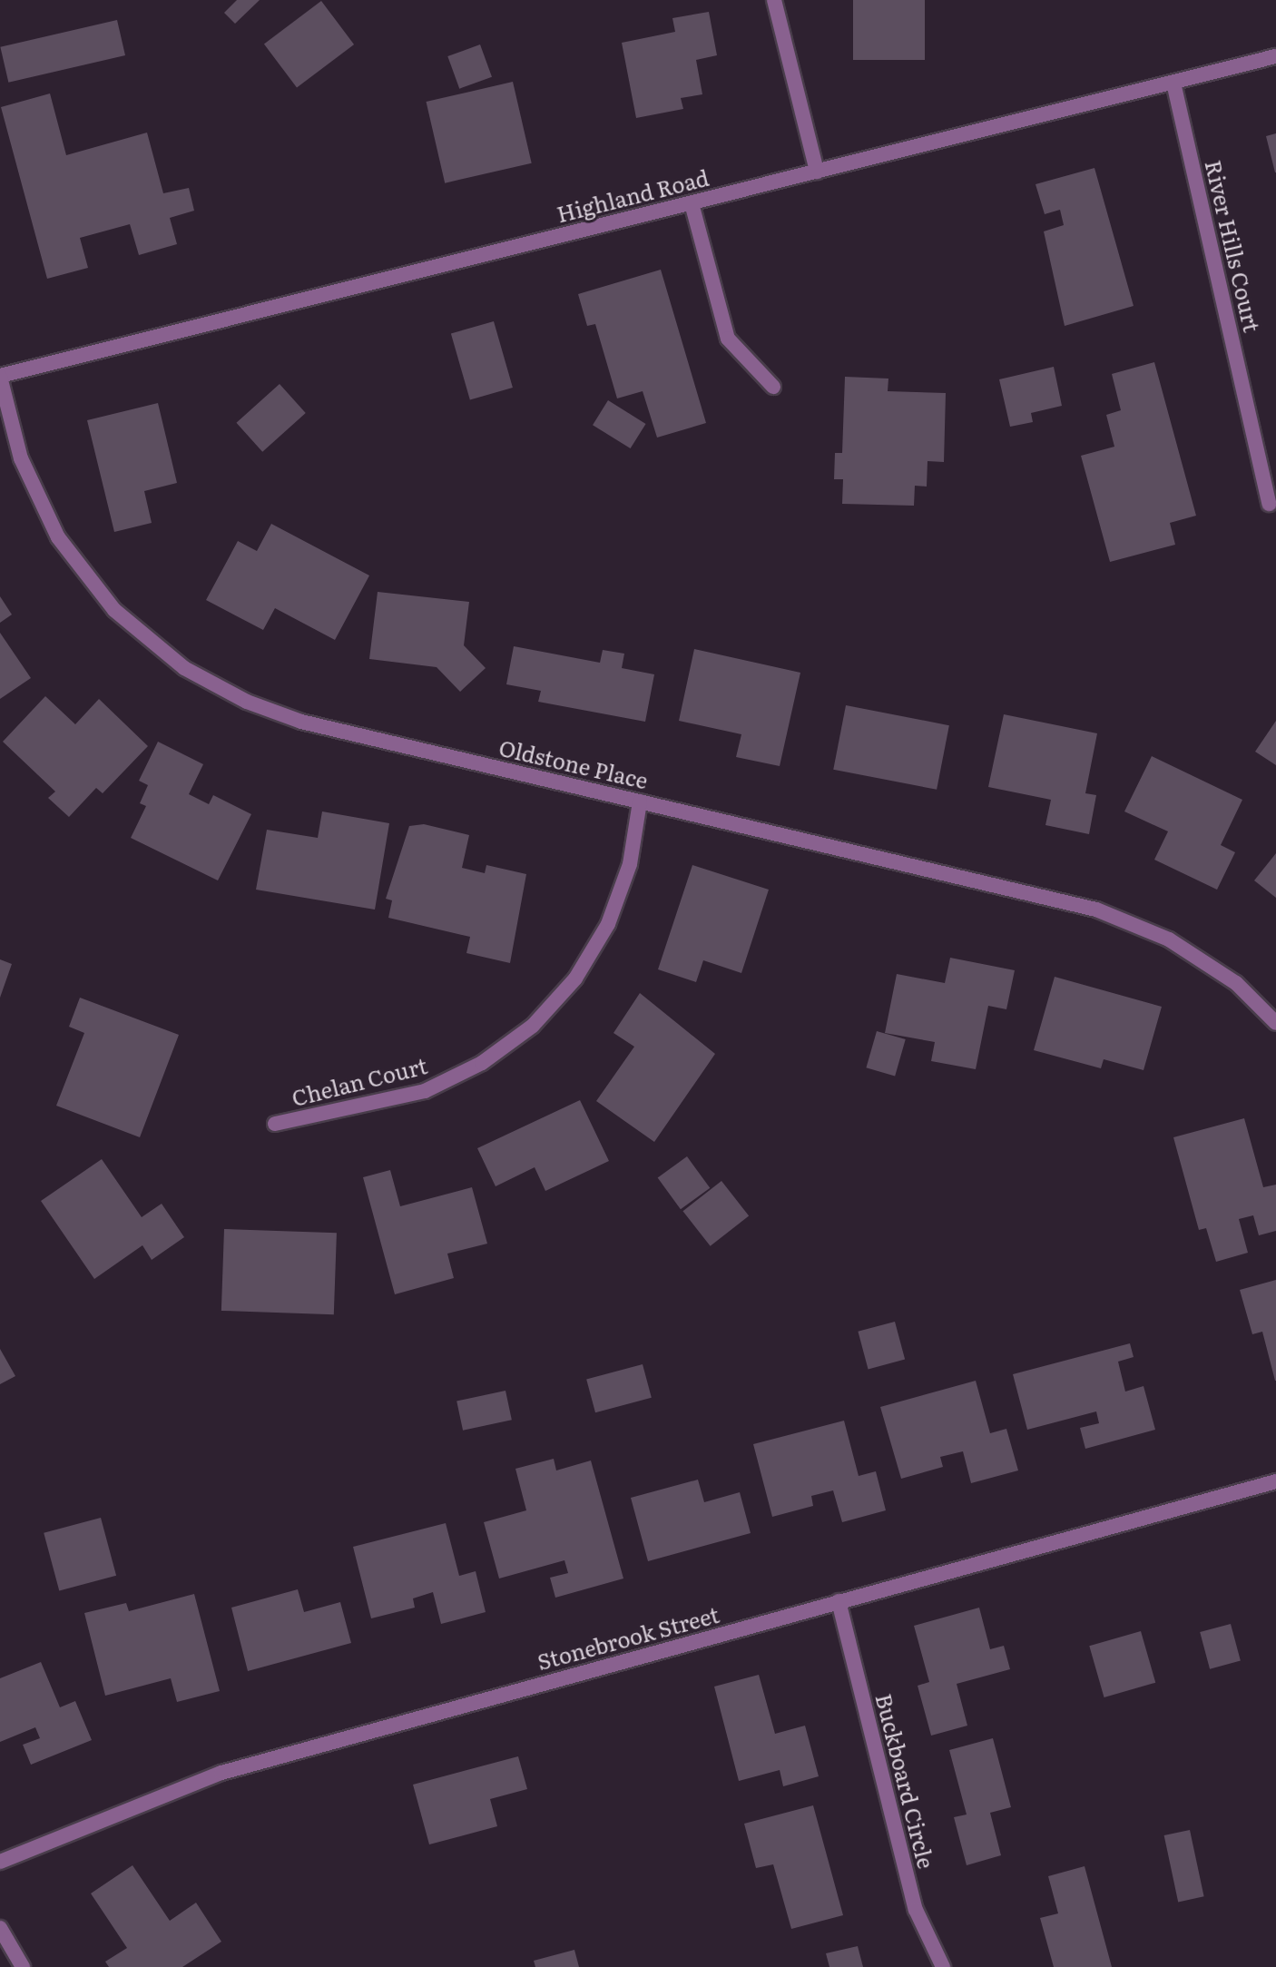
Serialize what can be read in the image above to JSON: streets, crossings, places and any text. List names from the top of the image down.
{
  "streets": {
    "street": [
      "Highland Road",
      "River Hills Court",
      "Oldstone Place",
      "Chelan Court",
      "Stonebrook Street",
      "Buckboard Circle"
    ]
  },
  "crossings": [
    ["Highland Road", "River Hills Court"],
    ["Highland Road", "Oldstone Place"],
    ["Oldstone Place", "Chelan Court"],
    ["Stonebrook Street", "Buckboard Circle"]
  ]
}
